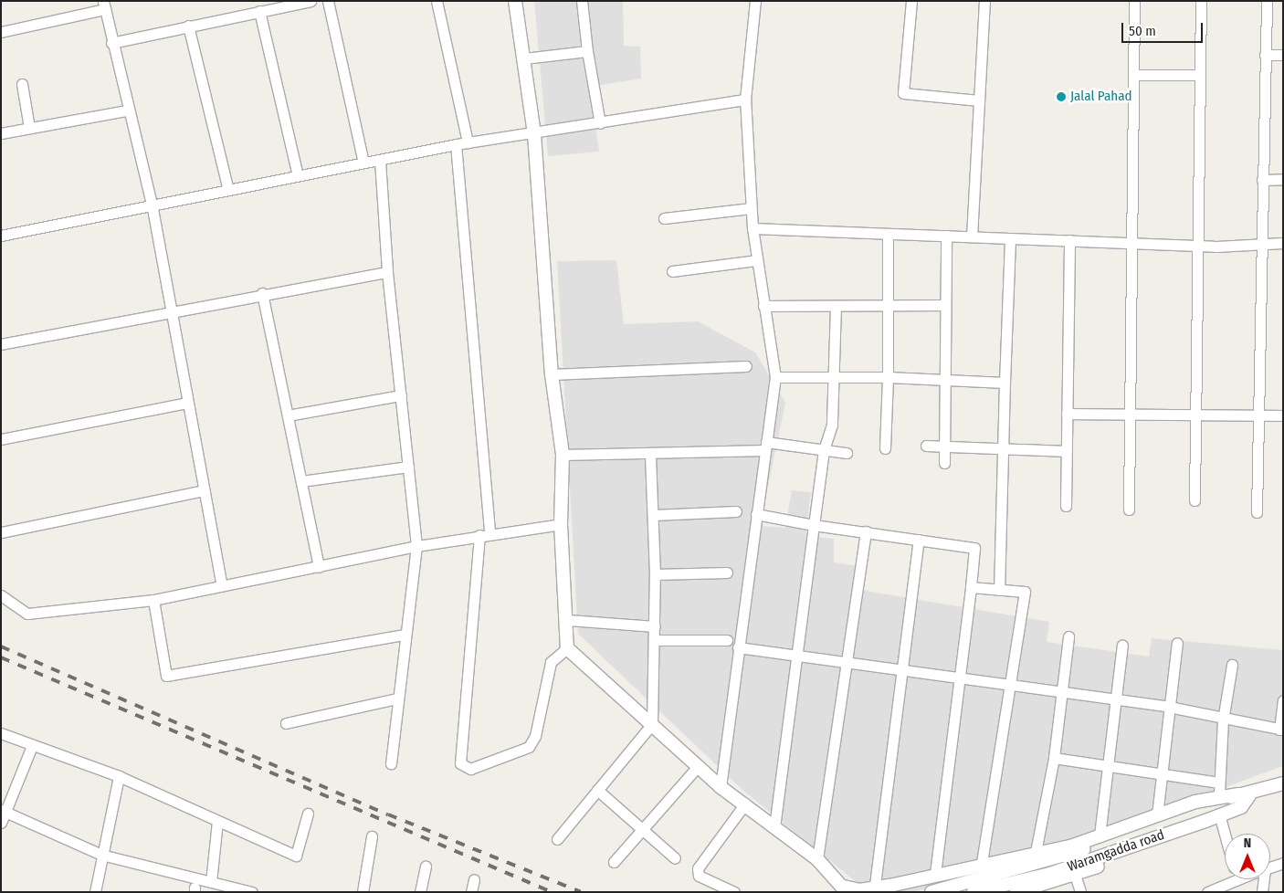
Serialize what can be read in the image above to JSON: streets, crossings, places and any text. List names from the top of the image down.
{
  "streets": {
    "street": ["Waramgadda road"]
  },
  "places": ["Jalal Pahad"],
  "scale_bar": "50 m",
  "north": "top"
}
